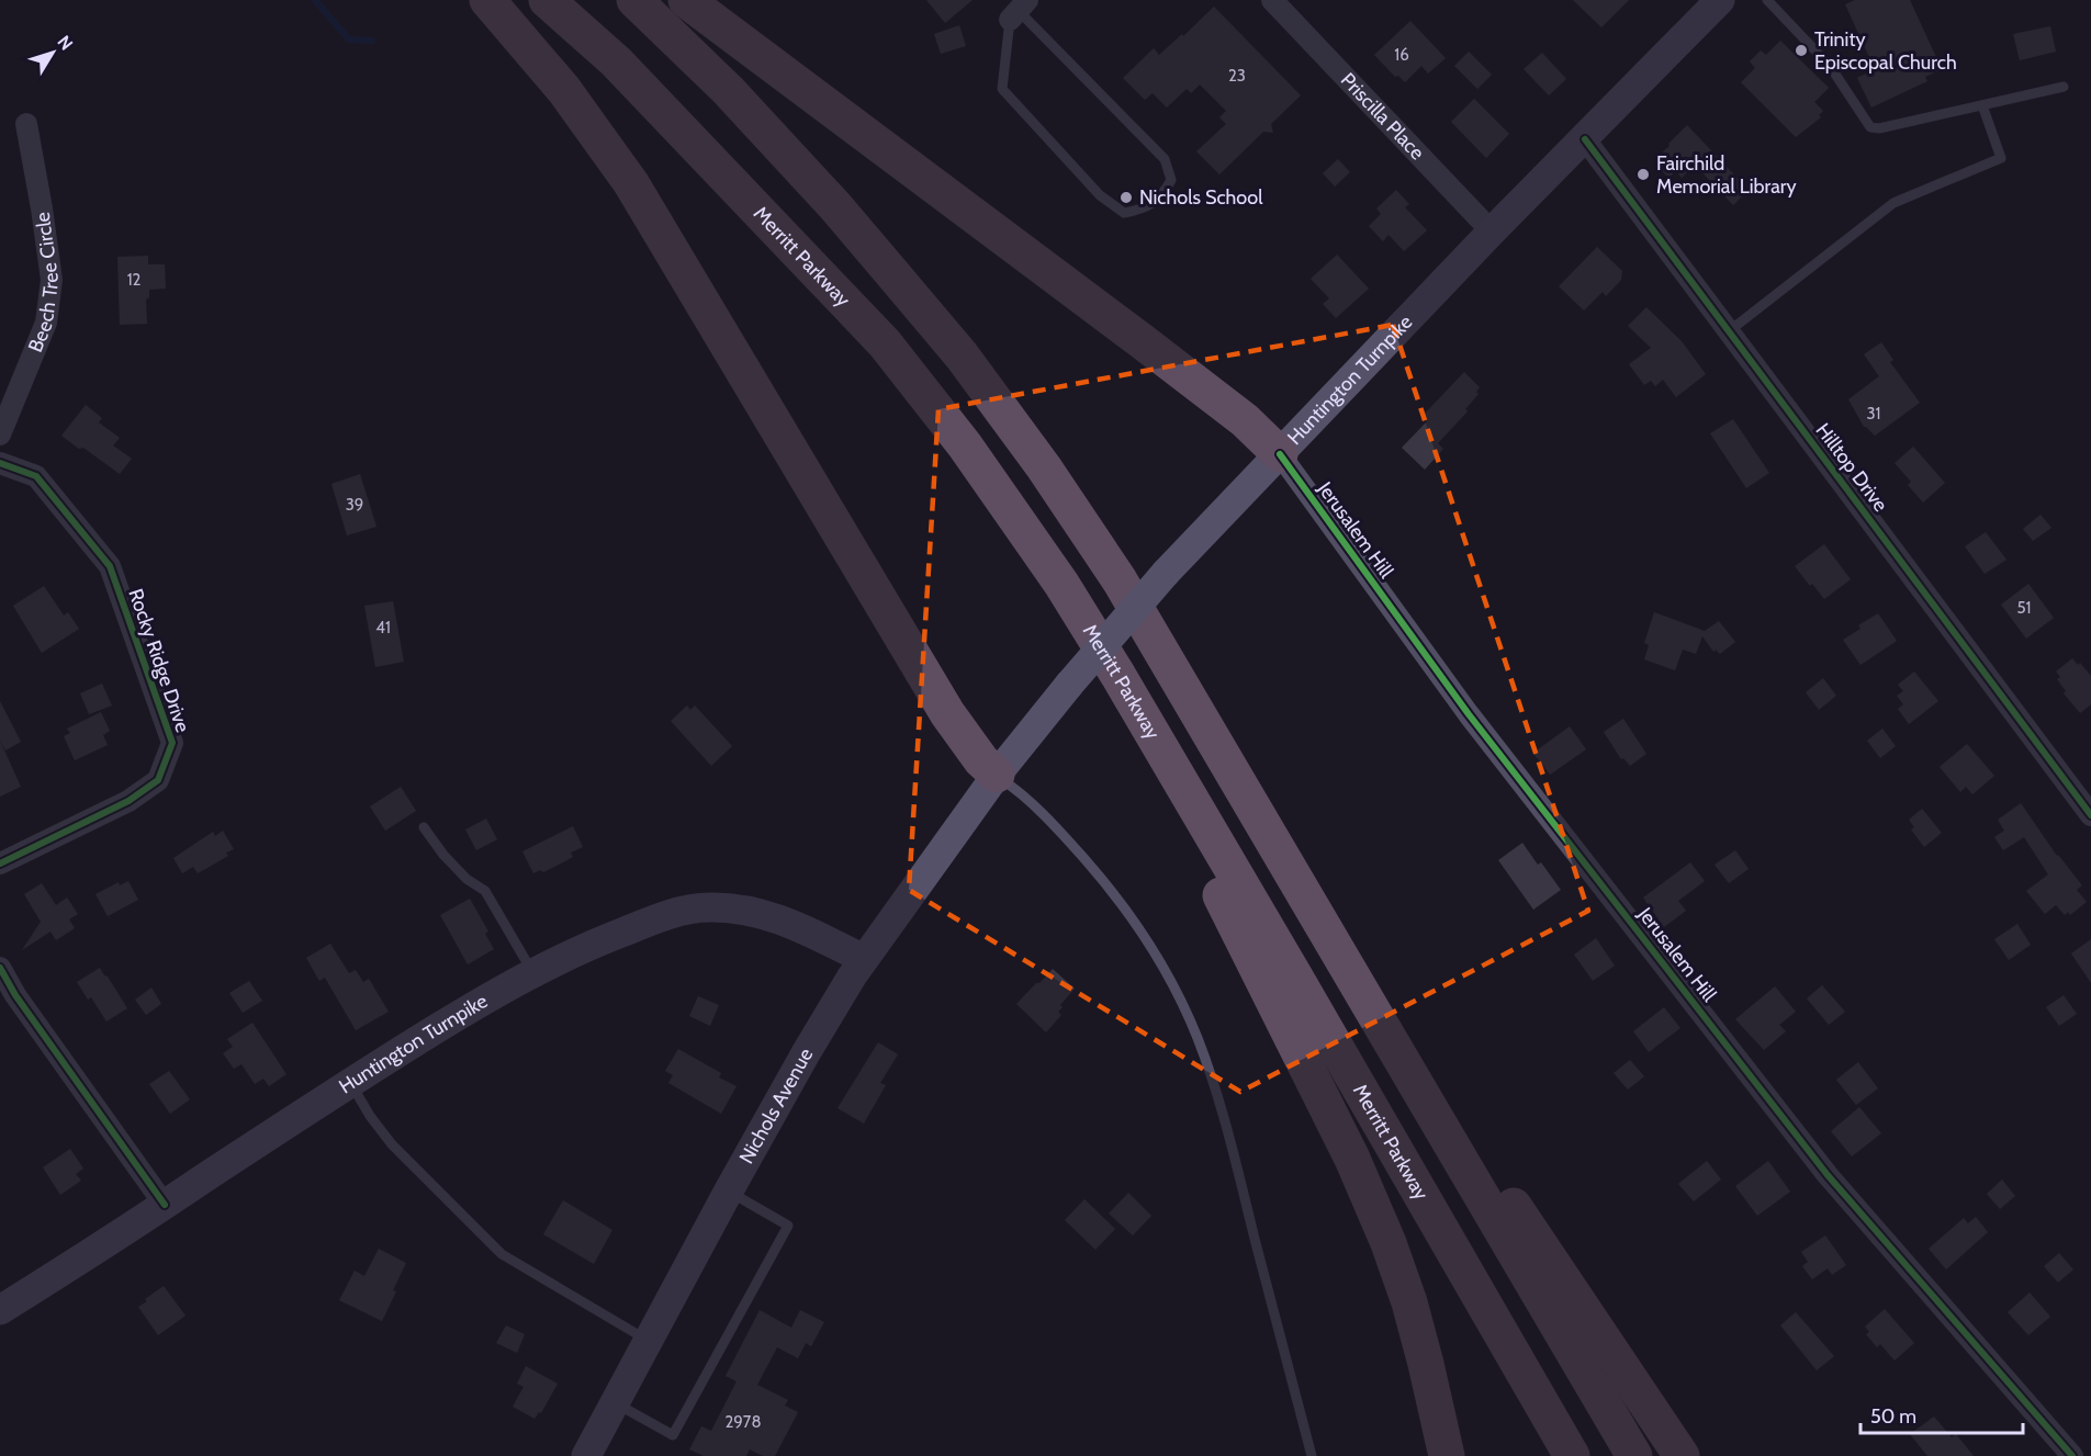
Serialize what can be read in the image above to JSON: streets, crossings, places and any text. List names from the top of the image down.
{
  "streets": {
    "highway": ["Merritt Parkway"],
    "main road": ["Huntington Turnpike", "Nichols Avenue"],
    "street": [
      "Priscilla Place",
      "Beech Tree Circle",
      "Hilltop Drive",
      "Jerusalem Hill",
      "Rocky Ridge Drive"
    ]
  },
  "crossings": [
    ["Priscilla Place", "Huntington Turnpike"],
    ["Huntington Turnpike", "Hilltop Drive"],
    ["Huntington Turnpike", "Jerusalem Hill"],
    ["Huntington Turnpike", "Nichols Avenue"]
  ],
  "places": ["Trinity Episcopal Church", "Fairchild Memorial Library", "Nichols School"],
  "house_numbers": [
    "16",
    "23",
    "12",
    "31",
    "39",
    "51",
    "41",
    "2978"
  ],
  "scale_bar": "50 m",
  "north": "top right"
}
